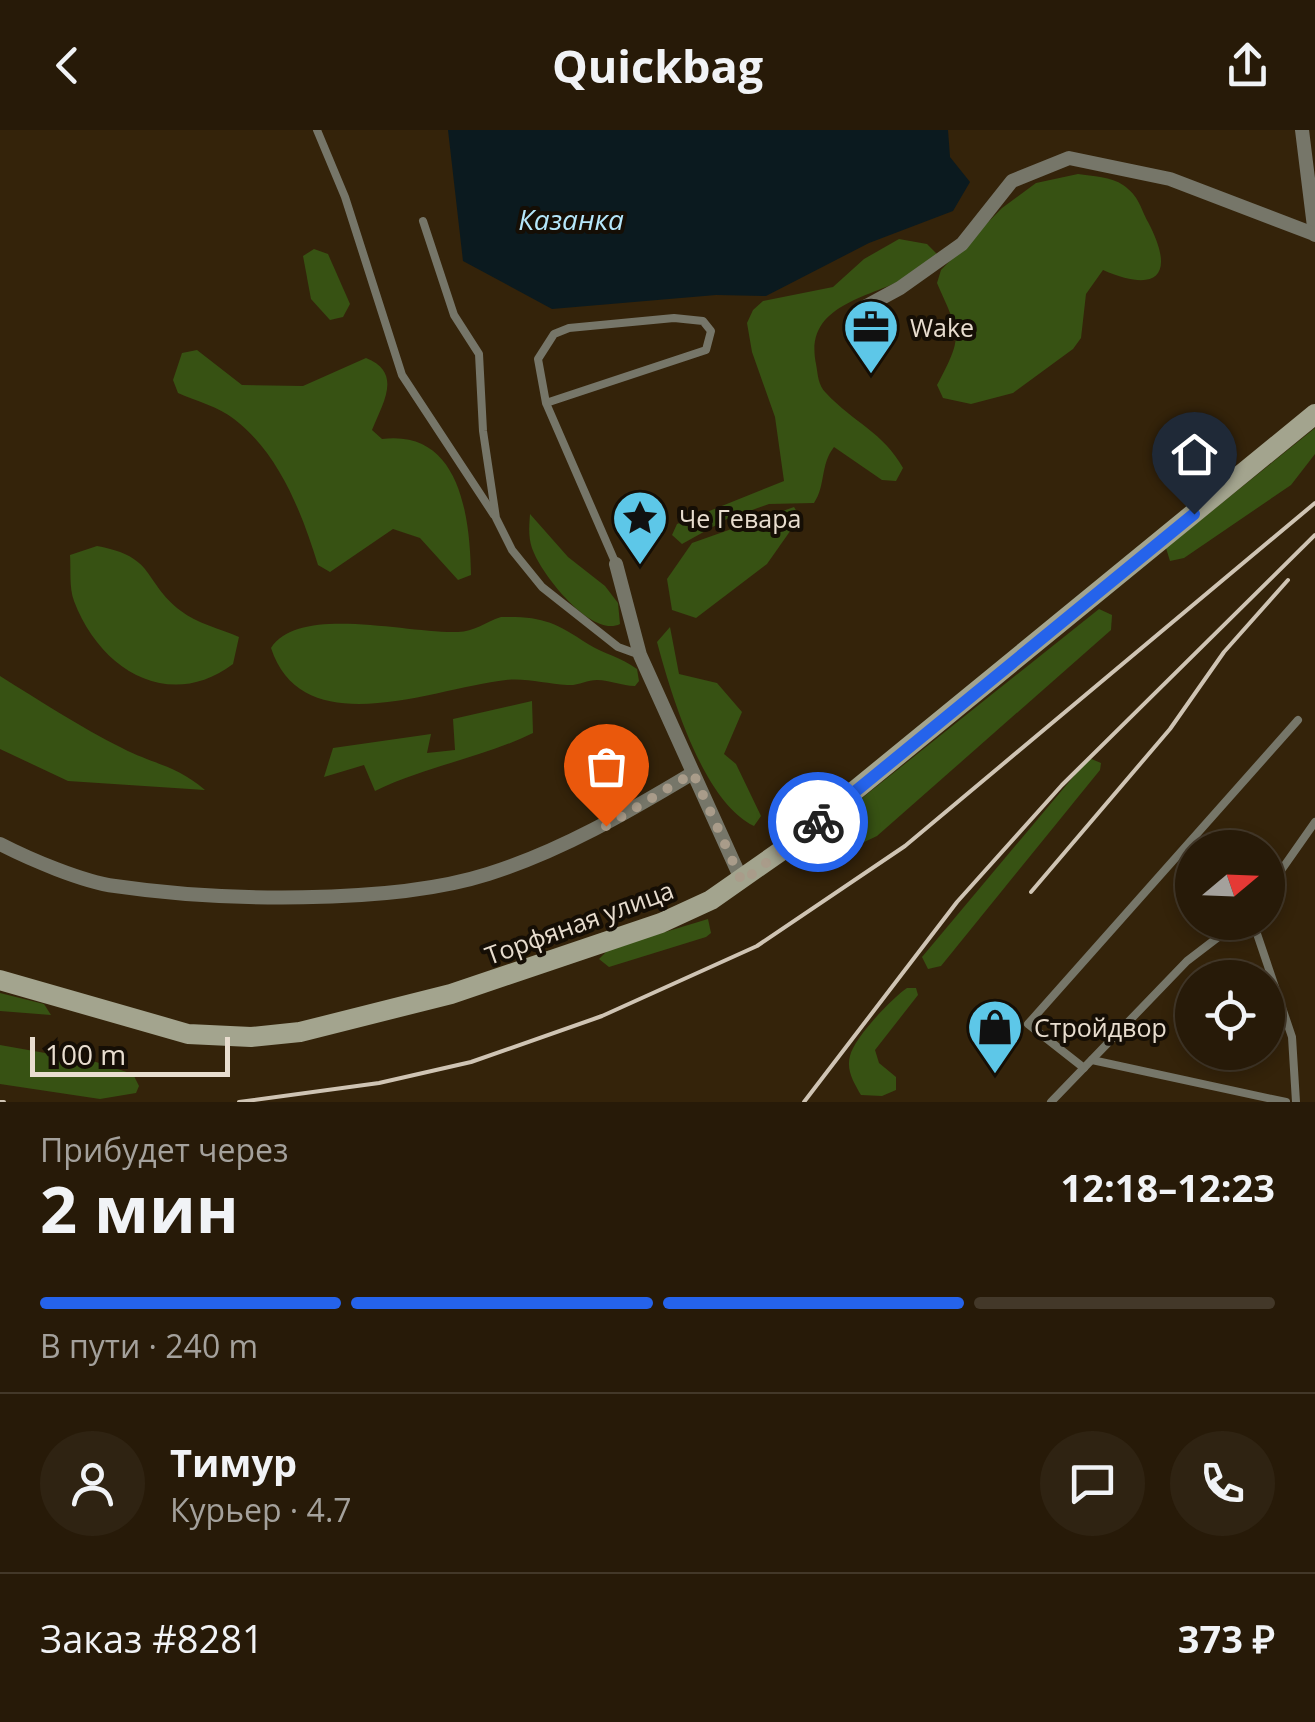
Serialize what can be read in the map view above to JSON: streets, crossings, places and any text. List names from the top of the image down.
{
  "streets": {
    "street": ["Торфяная улица"]
  },
  "water": ["Казанка"],
  "places": {
    "office": ["Wake"],
    "place": ["Че Гевара"],
    "shop": ["Стройдвор"]
  },
  "scale_bar": "100 m",
  "north": "right",
  "page": {
    "header": "Quickbag",
    "scale": "100 m",
    "heading": ["2 мин", "Прибудет через", "12:18–12:23"],
    "panel": [
      "Тимур",
      "Курьер · 4.7",
      "Заказ #8281",
      "373 ₽"
    ],
    "bar": "В пути · 240 m"
  }
}
